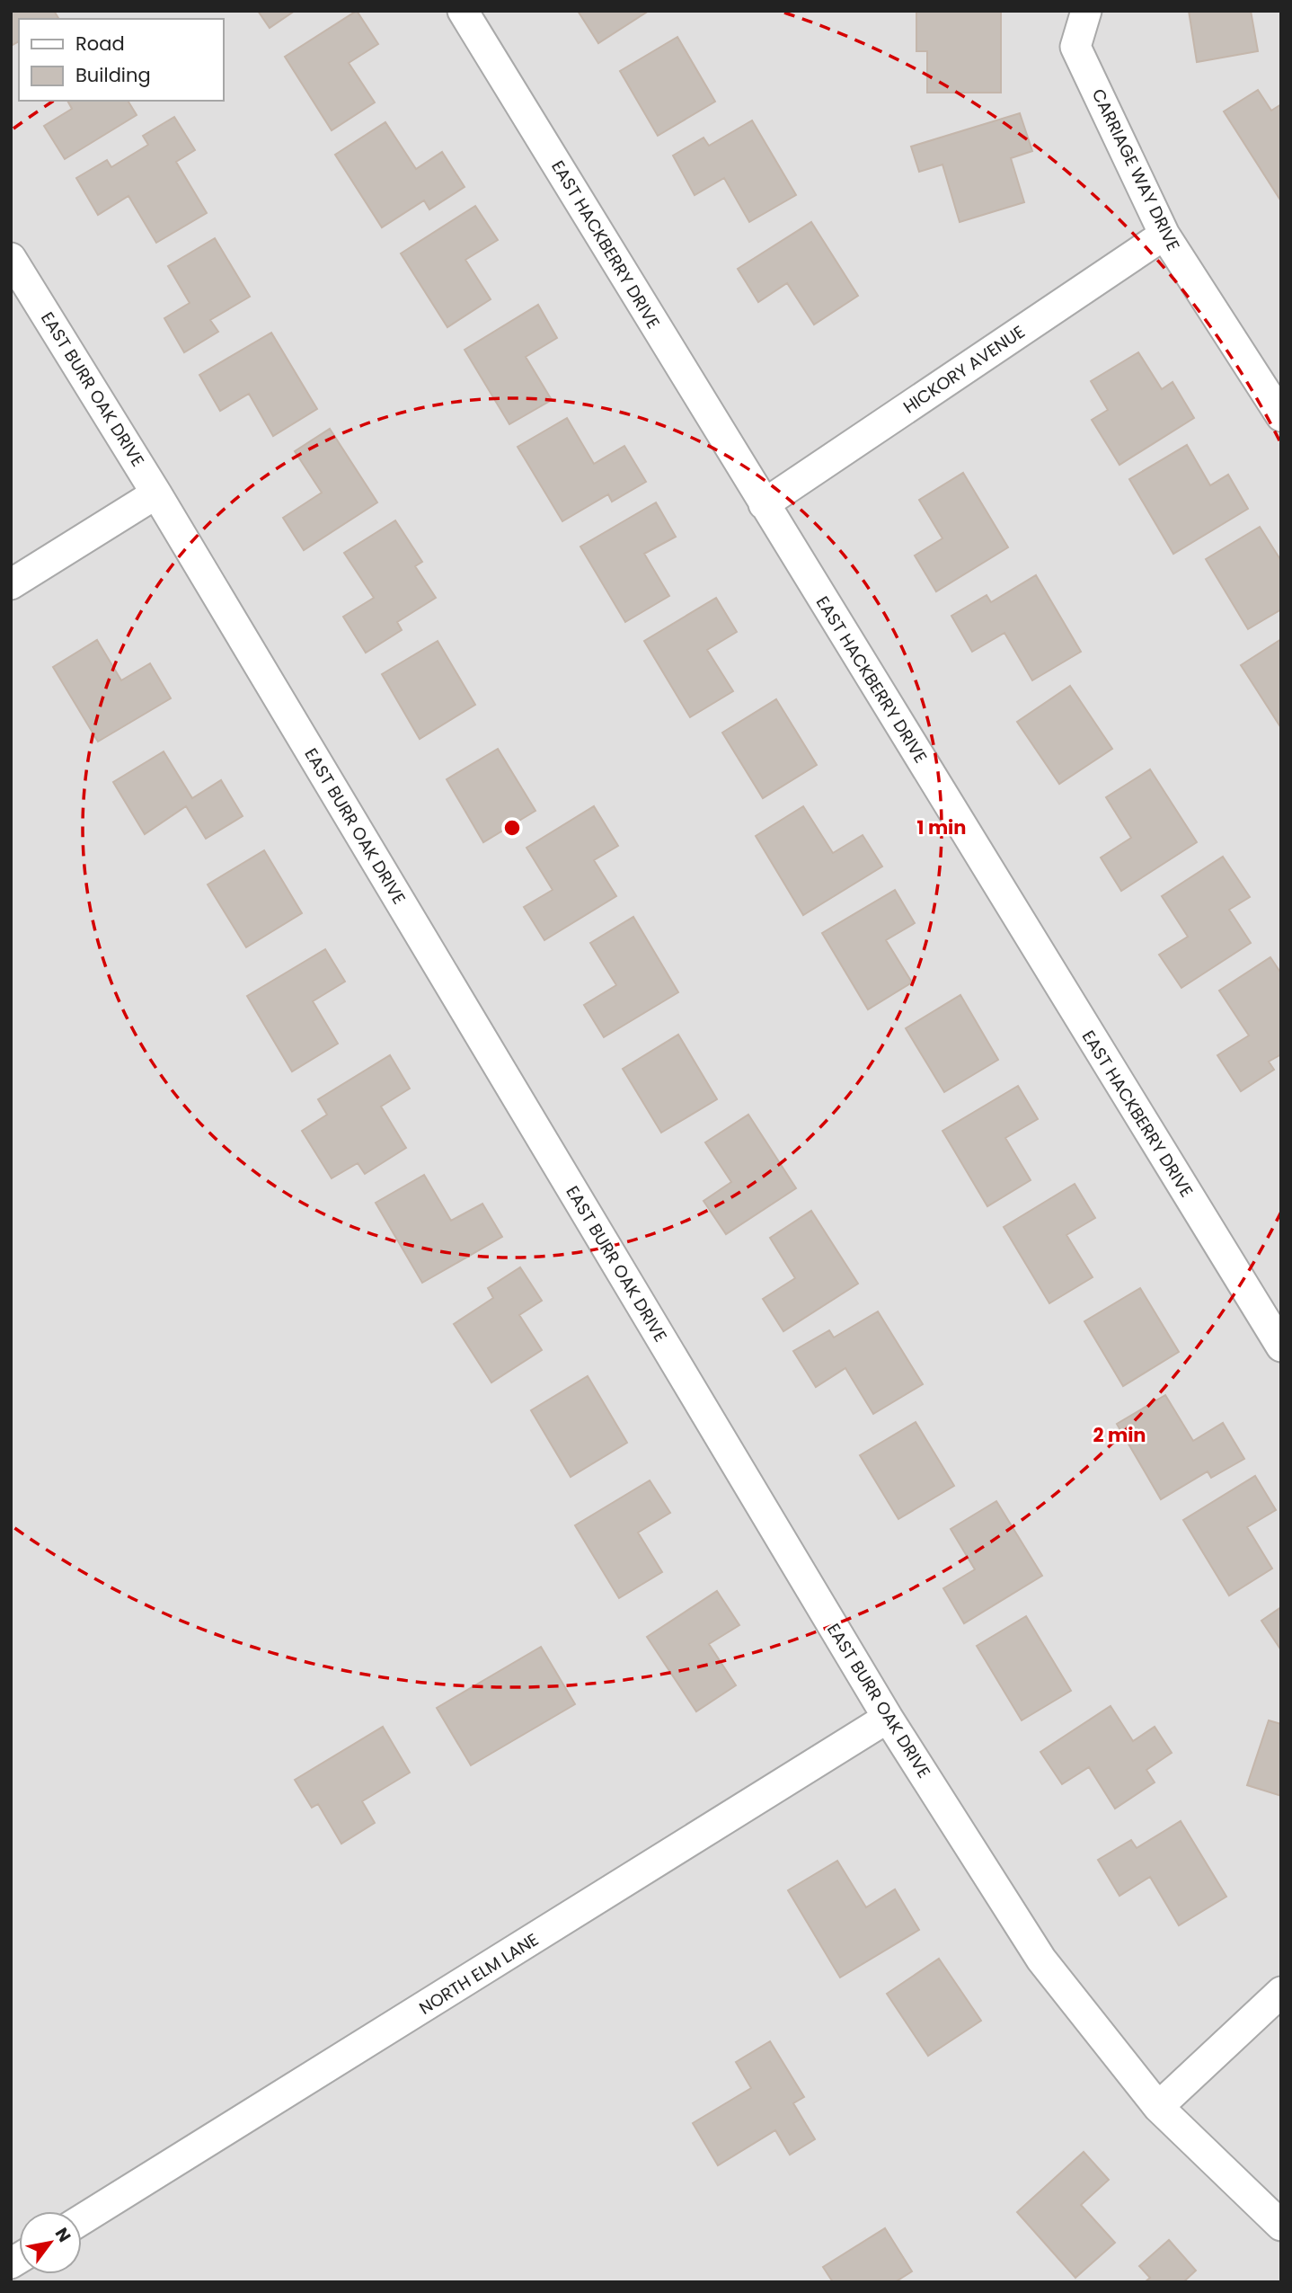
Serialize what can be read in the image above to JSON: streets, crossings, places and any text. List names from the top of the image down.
{
  "streets": {
    "street": [
      "CARRIAGE WAY DRIVE",
      "EAST HACKBERRY DRIVE",
      "HICKORY AVENUE",
      "EAST BURR OAK DRIVE",
      "NORTH ELM LANE"
    ]
  },
  "crossings": [
    ["CARRIAGE WAY DRIVE", "HICKORY AVENUE"],
    ["EAST HACKBERRY DRIVE", "HICKORY AVENUE"],
    ["EAST BURR OAK DRIVE", "NORTH ELM LANE"]
  ],
  "legend": ["Road", "Building"],
  "north": "top right",
  "rings": ["1 min", "2 min"]
}
